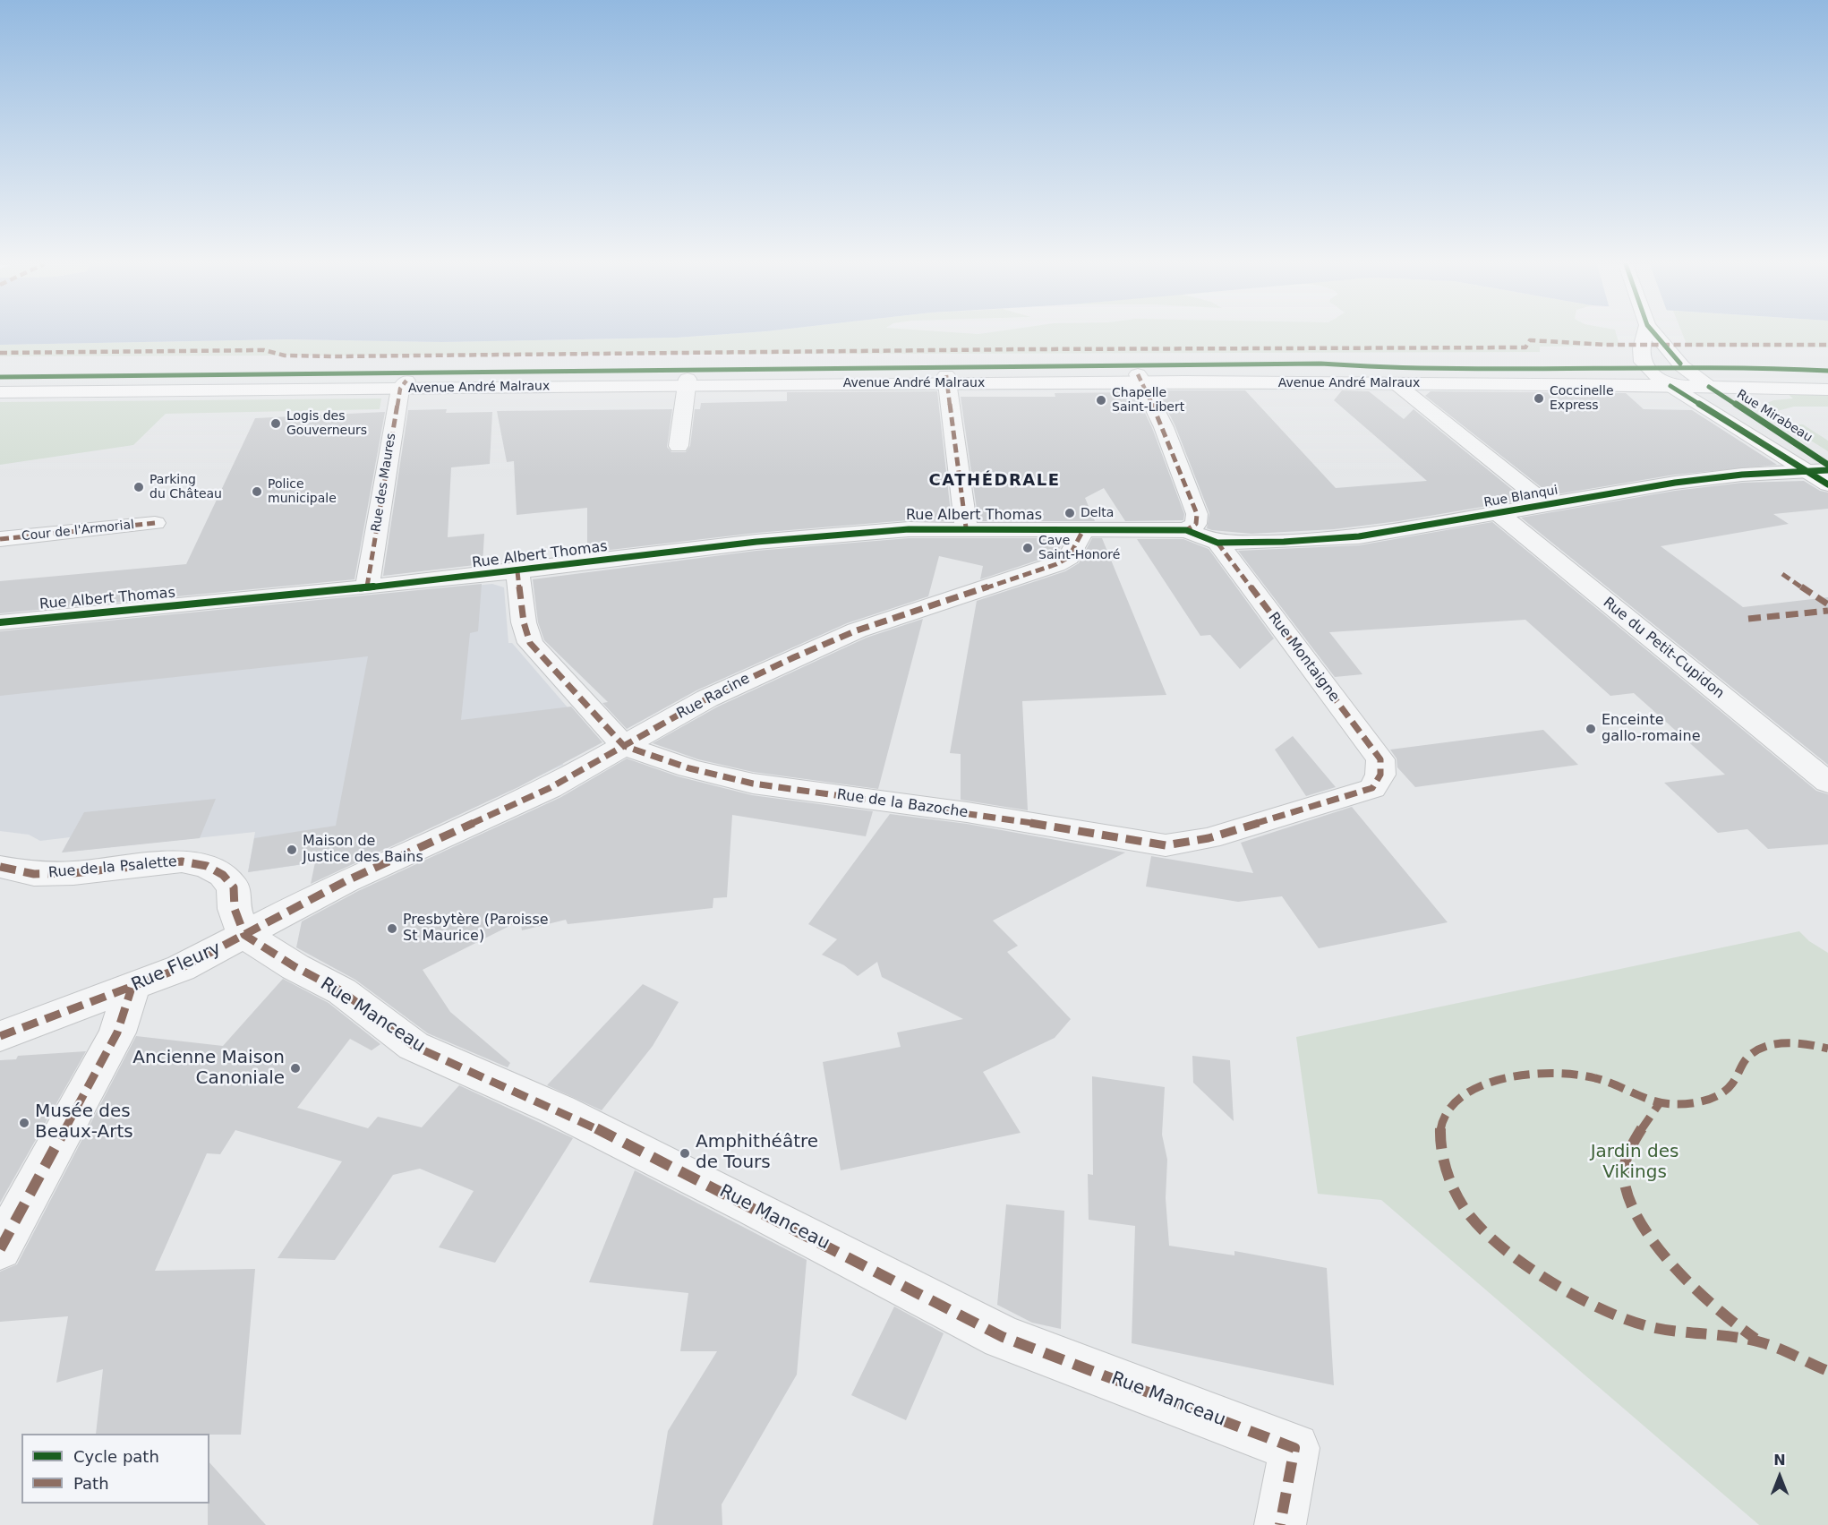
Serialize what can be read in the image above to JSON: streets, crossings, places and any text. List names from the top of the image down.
{
  "streets": {
    "main road": ["Avenue André Malraux", "Rue Mirabeau"],
    "street": [
      "Rue des Maures",
      "Rue Blanqui",
      "Rue Albert Thomas",
      "Cour de l'Armorial",
      "Rue du Petit-Cupidon",
      "Rue Montaigne",
      "Rue Racine",
      "Rue de la Bazoche",
      "Rue de la Psalette",
      "Rue Fleury",
      "Rue Manceau"
    ]
  },
  "crossings": [
    ["Avenue André Malraux", "Rue Mirabeau"],
    ["Avenue André Malraux", "Rue des Maures"],
    ["Rue Mirabeau", "Rue Blanqui"],
    ["Rue des Maures", "Rue Albert Thomas"],
    ["Rue Blanqui", "Rue du Petit-Cupidon"],
    ["Rue Blanqui", "Rue Montaigne"],
    ["Rue Albert Thomas", "Rue Racine"],
    ["Rue Albert Thomas", "Rue de la Bazoche"],
    ["Rue Montaigne", "Rue de la Bazoche"],
    ["Rue Racine", "Rue de la Bazoche"],
    ["Rue Racine", "Rue Fleury"],
    ["Rue de la Psalette", "Rue Fleury"],
    ["Rue de la Psalette", "Rue Manceau"],
    ["Rue Fleury", "Rue Manceau"]
  ],
  "districts": ["CATHÉDRALE"],
  "parks": ["Jardin des Vikings"],
  "places": [
    "Coccinelle Express",
    "Chapelle Saint-Libert",
    "Logis des Gouverneurs",
    "Parking du Château",
    "Police municipale",
    "Delta",
    "Cave Saint-Honoré",
    "Enceinte gallo-romaine",
    "Maison de Justice des Bains",
    "Presbytère (Paroisse St Maurice)",
    "Ancienne Maison Canoniale",
    "Musée des Beaux-Arts",
    "Amphithéâtre de Tours"
  ],
  "legend": ["Cycle path", "Path"],
  "north": "top"
}
